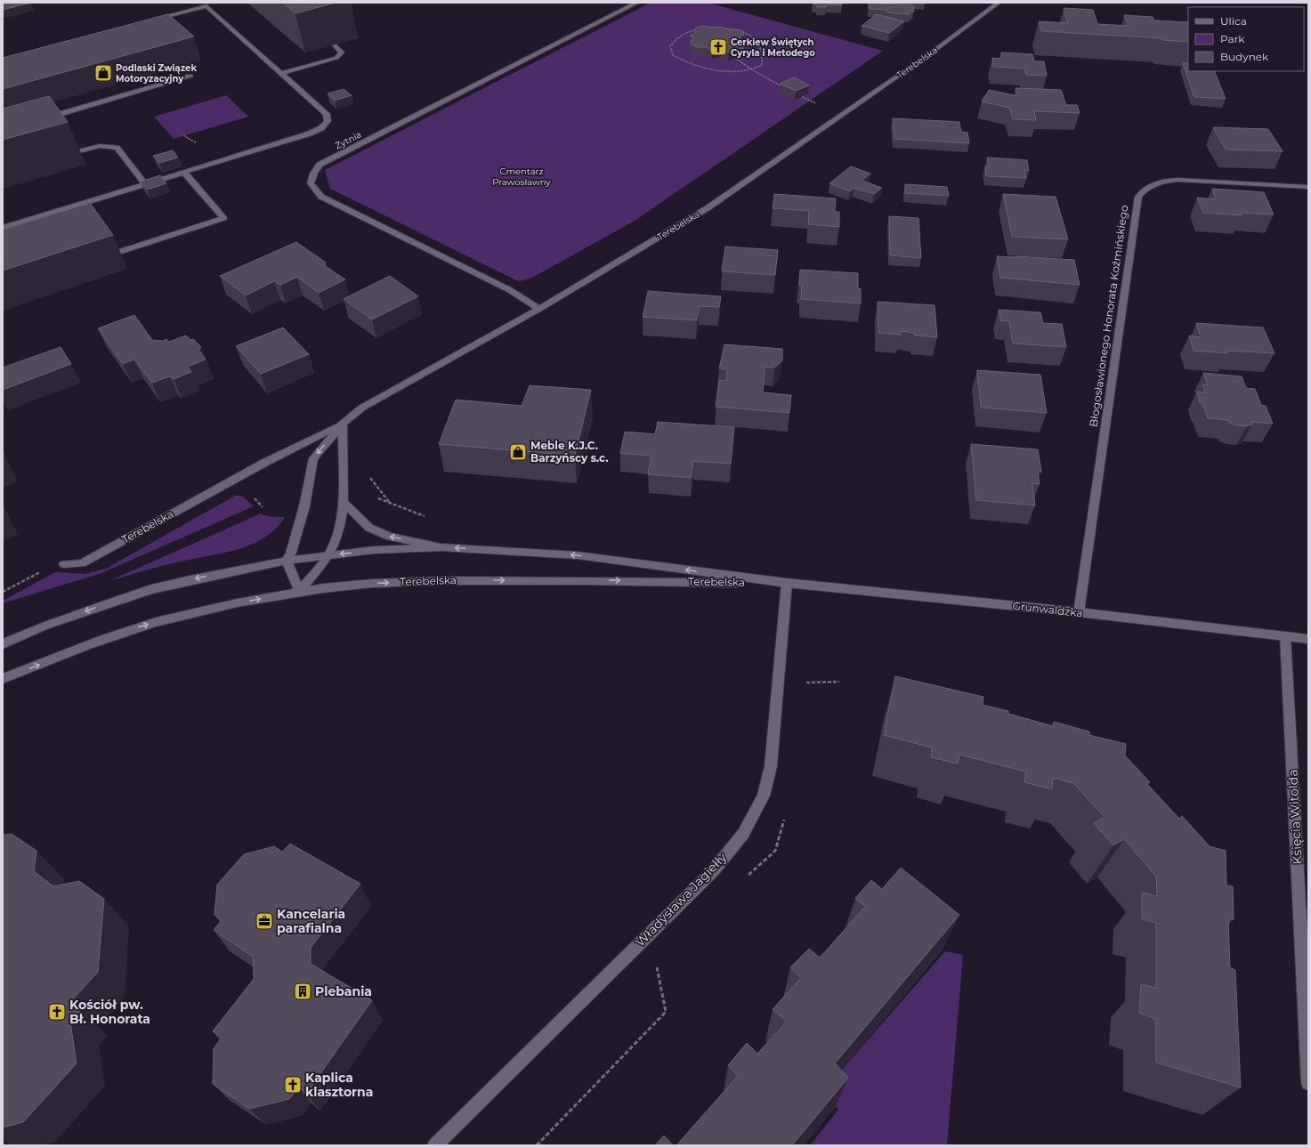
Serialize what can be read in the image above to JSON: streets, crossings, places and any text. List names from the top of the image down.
{
  "streets": {
    "street": [
      "Terebelska",
      "Żytnia",
      "Błogosławionego Honorata Koźmińskiego",
      "Grunwaldzka",
      "Księcia Witolda",
      "Władysława Jagiełły"
    ]
  },
  "crossings": [
    ["Terebelska", "Żytnia"],
    ["Terebelska", "Grunwaldzka"],
    ["Terebelska", "Władysława Jagiełły"],
    ["Błogosławionego Honorata Koźmińskiego", "Grunwaldzka"],
    ["Grunwaldzka", "Księcia Witolda"],
    ["Grunwaldzka", "Władysława Jagiełły"]
  ],
  "parks": ["Cmentarz Prawosławny"],
  "places": {
    "church": ["Cerkiew Świętych Cyryla i Metodego", "Kościół pw. Bł. Honorata", "Kaplica klasztorna"],
    "shop": ["Podlaski Związek Motoryzacyjny", "Meble K.J.C. Barzyńscy s.c."],
    "office": ["Kancelaria parafialna"],
    "building": ["Plebania"]
  },
  "legend": ["Ulica", "Park", "Budynek"]
}
